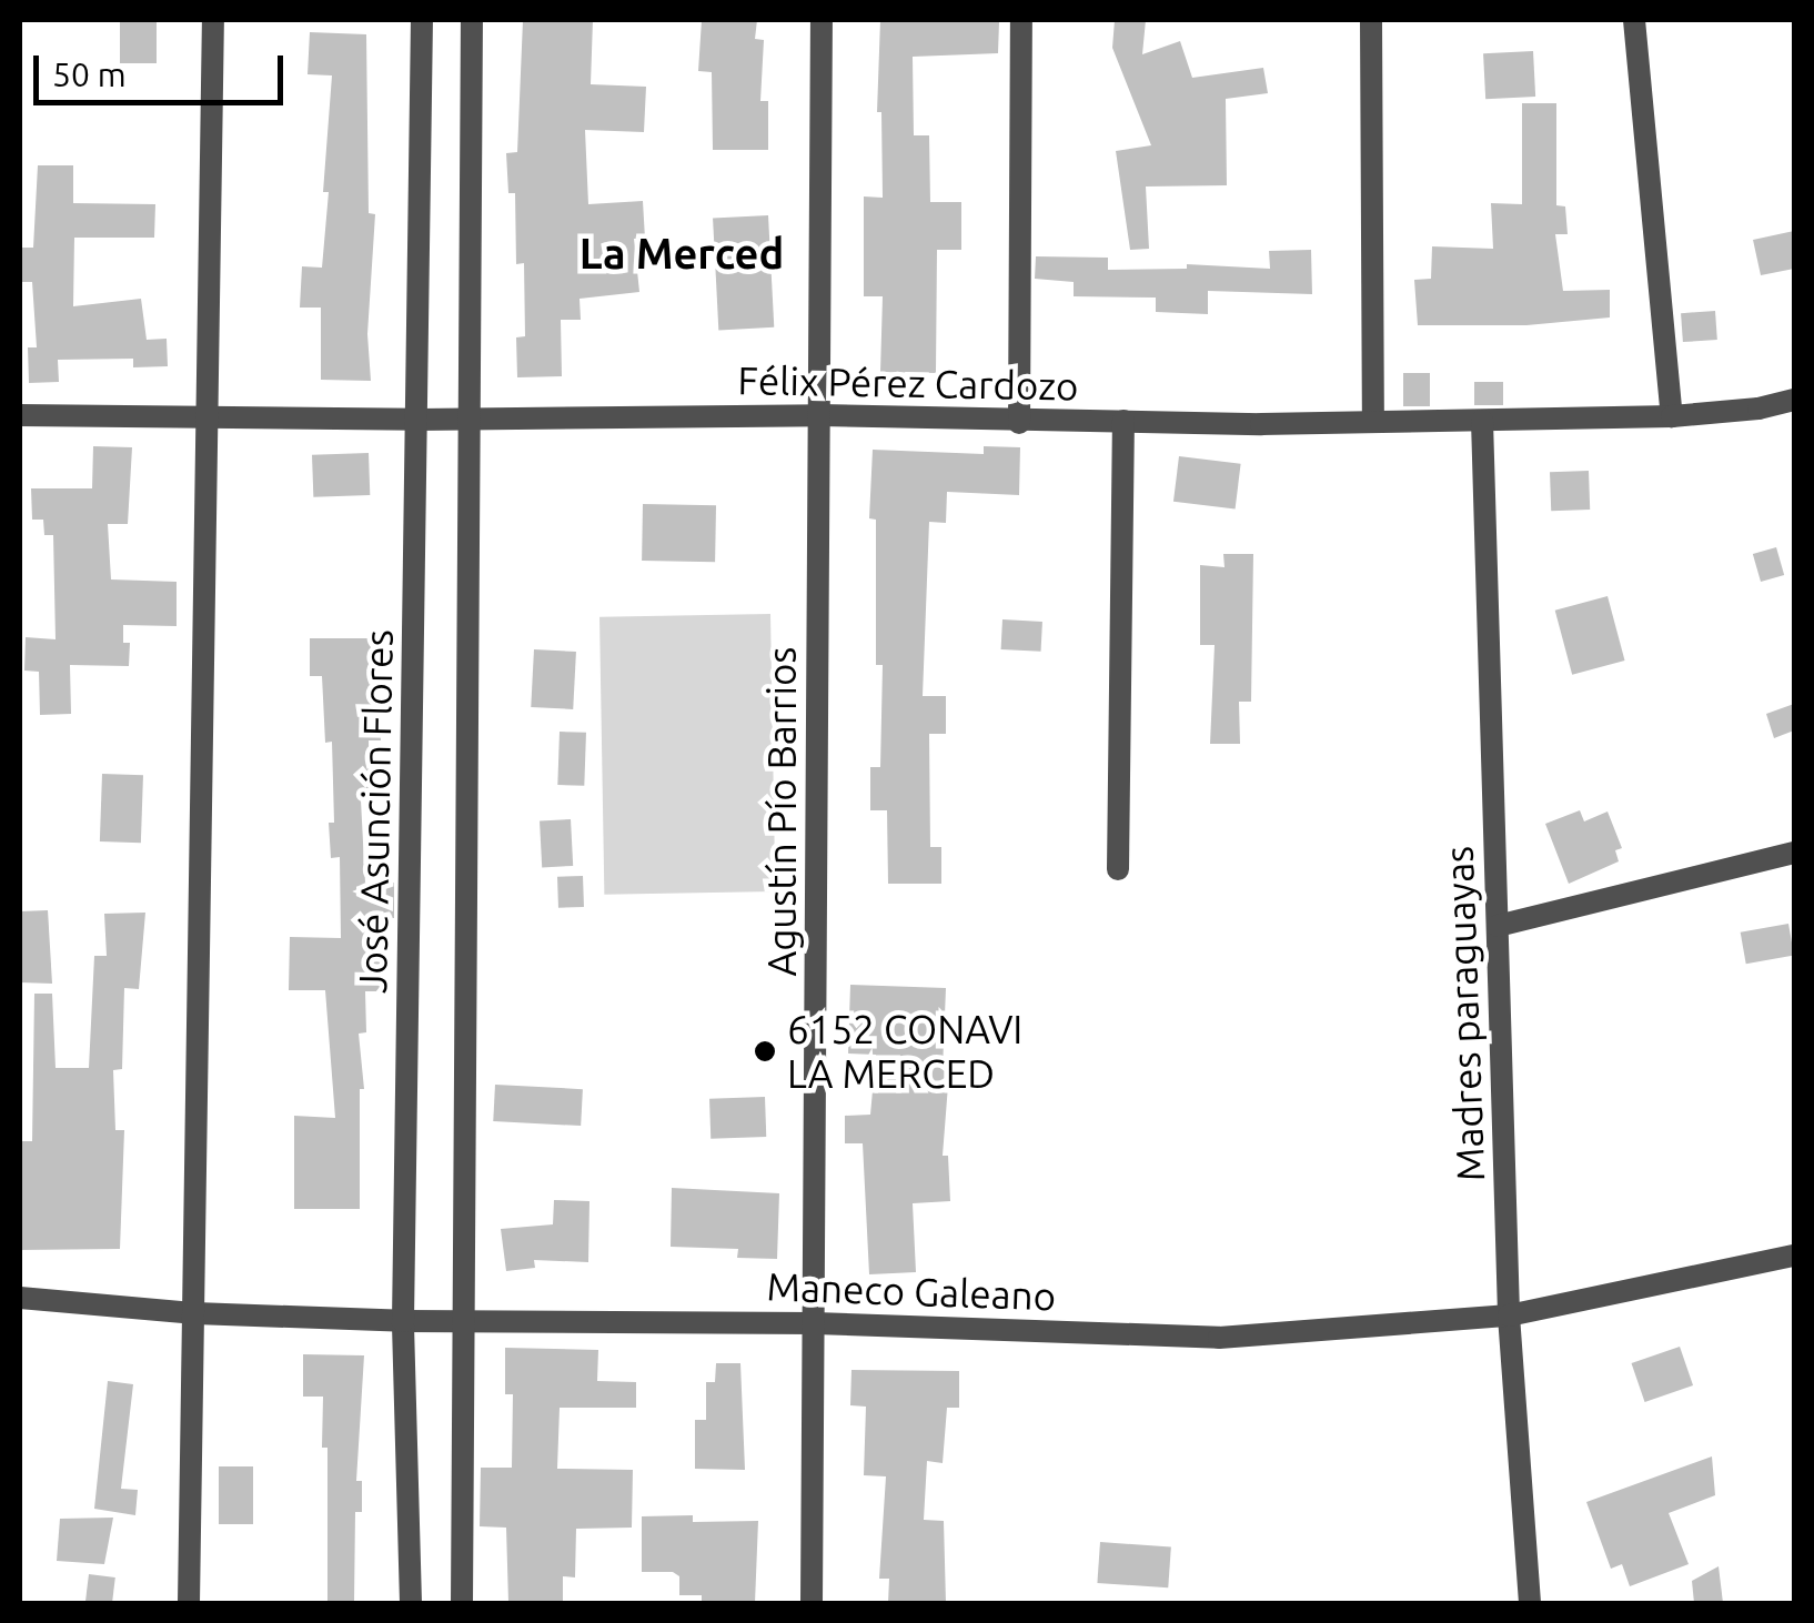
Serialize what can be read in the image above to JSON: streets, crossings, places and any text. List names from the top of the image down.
{
  "streets": {
    "street": [
      "Félix Pérez Cardozo",
      "José Asunción Flores",
      "Agustín Pío Barrios",
      "Madres paraguayas",
      "Maneco Galeano"
    ]
  },
  "crossings": [
    ["Félix Pérez Cardozo", "José Asunción Flores"],
    ["Félix Pérez Cardozo", "Agustín Pío Barrios"],
    ["Félix Pérez Cardozo", "Madres paraguayas"],
    ["José Asunción Flores", "Maneco Galeano"],
    ["Agustín Pío Barrios", "Maneco Galeano"],
    ["Madres paraguayas", "Maneco Galeano"]
  ],
  "districts": ["La Merced"],
  "places": ["6152 CONAVI LA MERCED"],
  "scale_bar": "50 m"
}
